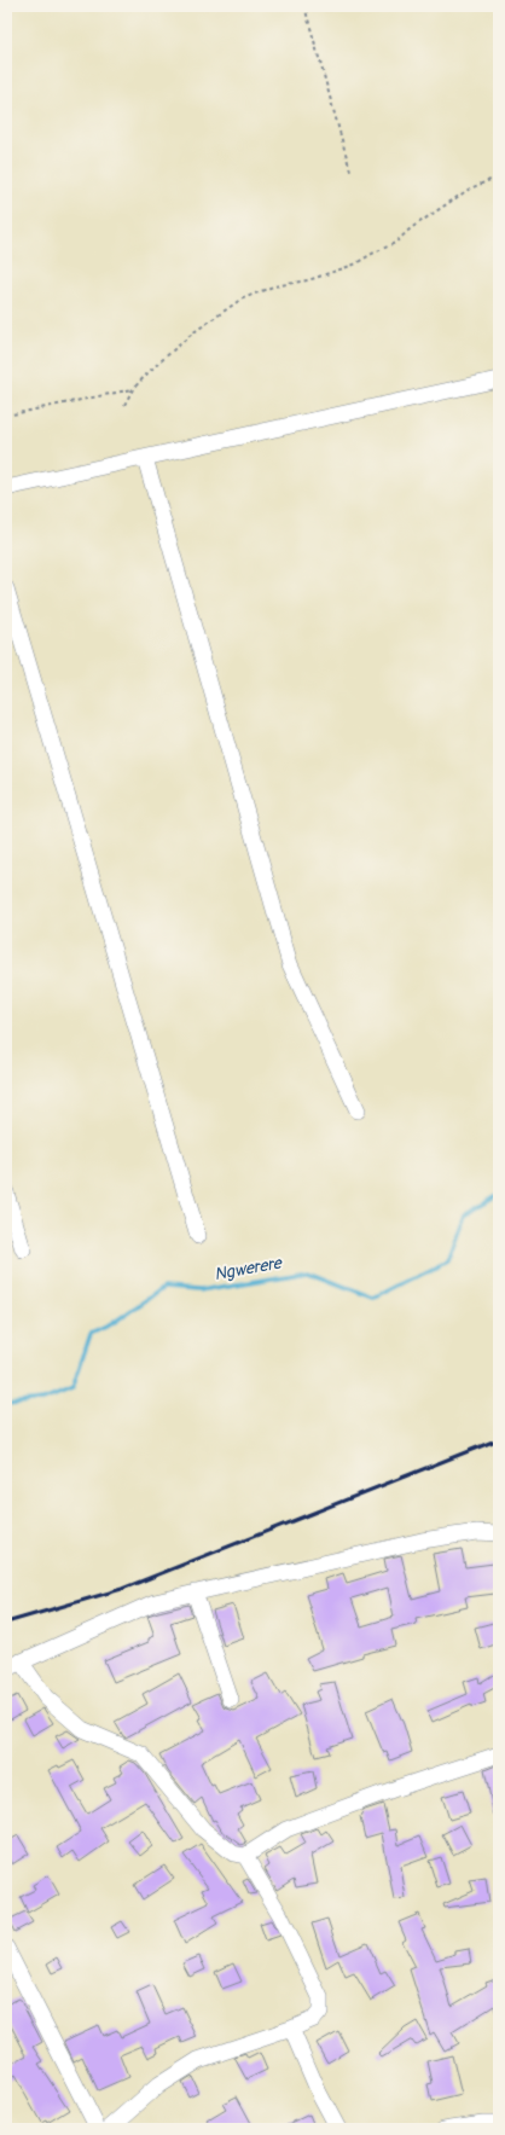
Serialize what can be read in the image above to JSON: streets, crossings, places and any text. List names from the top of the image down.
{
  "water": ["Ngwerere"]
}
